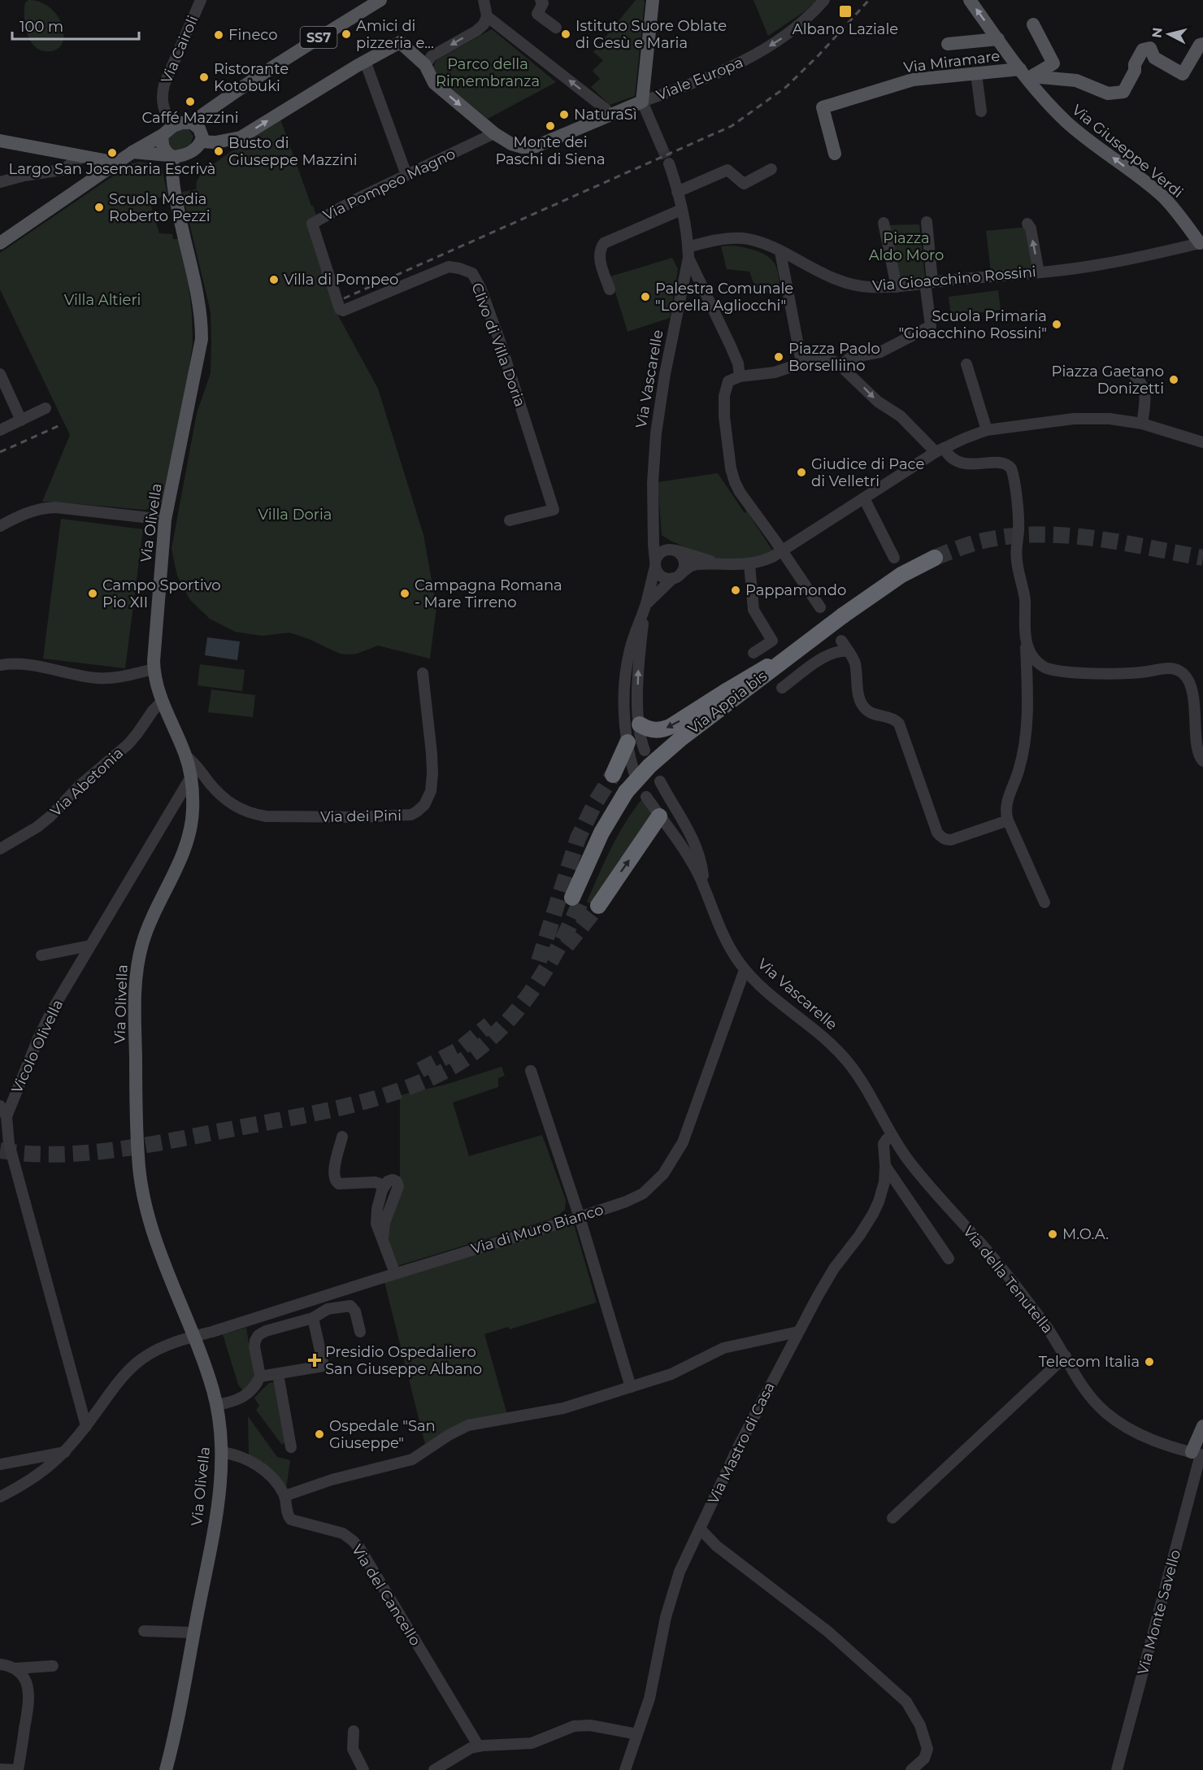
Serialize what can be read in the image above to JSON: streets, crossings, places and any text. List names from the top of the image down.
{
  "streets": {
    "highway": ["Via Appia bis"],
    "main road": [
      "SS7",
      "Via Miramare",
      "Via Giuseppe Verdi",
      "Via Olivella"
    ],
    "street": [
      "Via Cairoli",
      "Viale Europa",
      "Via Pompeo Magno",
      "Via Gioacchino Rossini",
      "Clivo di Villa Doria",
      "Via Vascarelle",
      "Via Abetonia",
      "Via dei Pini",
      "Vicolo Olivella",
      "Via di Muro Bianco",
      "Via della Tenutella",
      "Via Mastro di Casa",
      "Via del Cancello",
      "Via Monte Savello"
    ]
  },
  "crossings": [
    ["SS7", "Via Cairoli"],
    ["SS7", "Via Olivella"],
    ["Via Cairoli", "Via Olivella"],
    ["Via Miramare", "Via Giuseppe Verdi"],
    ["Via Giuseppe Verdi", "Via Gioacchino Rossini"],
    ["Via Pompeo Magno", "Clivo di Villa Doria"],
    ["Via Gioacchino Rossini", "Via Vascarelle"],
    ["Via Vascarelle", "Via Appia bis"],
    ["Via Vascarelle", "Via di Muro Bianco"],
    ["Via Vascarelle", "Via della Tenutella"],
    ["Via Vascarelle", "Via Mastro di Casa"],
    ["Via Olivella", "Via Abetonia"],
    ["Via Olivella", "Via dei Pini"],
    ["Via Olivella", "Vicolo Olivella"],
    ["Via Olivella", "Via di Muro Bianco"],
    ["Via Olivella", "Via del Cancello"],
    ["Vicolo Olivella", "Via di Muro Bianco"],
    ["Via della Tenutella", "Via Mastro di Casa"],
    ["Via della Tenutella", "Via Monte Savello"]
  ],
  "one_way": ["Viale Europa", "Via Giuseppe Verdi"],
  "parks": [
    "Parco della Rimembranza",
    "Piazza Aldo Moro",
    "Villa Altieri",
    "Villa Doria"
  ],
  "places": {
    "transit": ["Albano Laziale"],
    "other": [
      "Amici di pizzeria e...",
      "Istituto Suore Oblate di Gesù e Maria",
      "Fineco",
      "Ristorante Kotobuki",
      "Caffé Mazzini",
      "NaturaSì",
      "Monte dei Paschi di Siena",
      "Busto di Giuseppe Mazzini",
      "Largo San Josemaria Escrivà",
      "Scuola Media Roberto Pezzi",
      "Villa di Pompeo",
      "Palestra Comunale \"Lorella Agliocchi\"",
      "Scuola Primaria \"Gioacchino Rossini\"",
      "Piazza Paolo Borselliino",
      "Piazza Gaetano Donizetti",
      "Giudice di Pace di Velletri",
      "Pappamondo",
      "Campo Sportivo Pio XII",
      "Campagna Romana - Mare Tirreno",
      "M.O.A.",
      "Telecom Italia",
      "Ospedale \"San Giuseppe\""
    ],
    "health": ["Presidio Ospedaliero San Giuseppe Albano"]
  },
  "scale_bar": "100 m",
  "north": "left"
}
